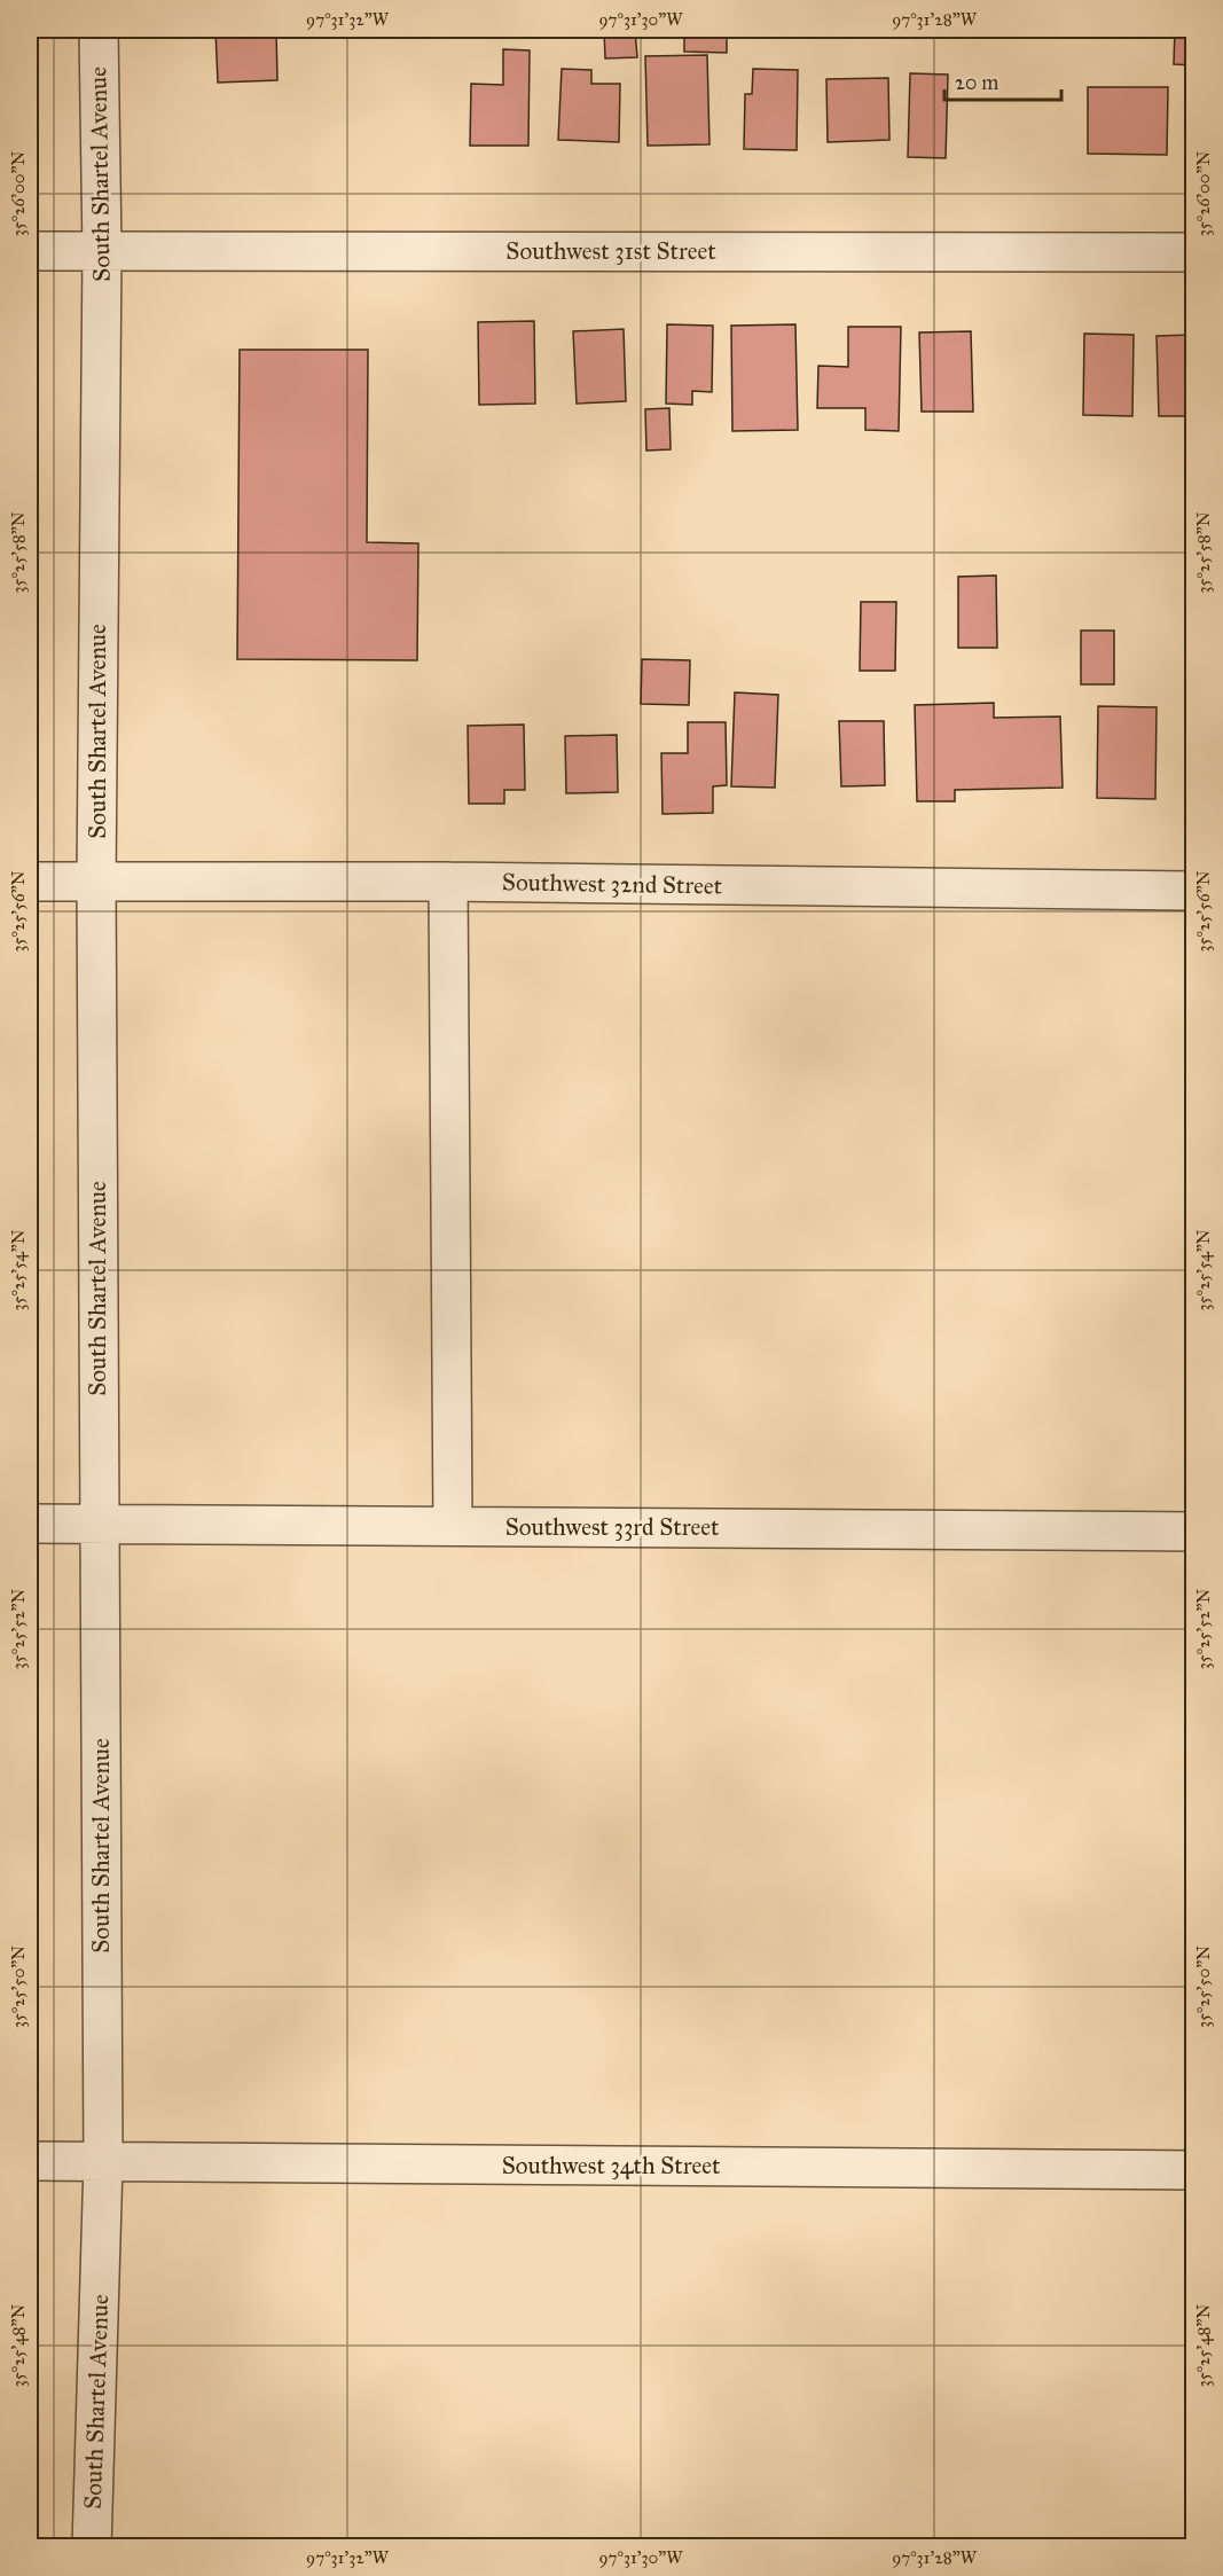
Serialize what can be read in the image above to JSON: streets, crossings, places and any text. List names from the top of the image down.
{
  "streets": {
    "street": [
      "South Shartel Avenue",
      "Southwest 31st Street",
      "Southwest 32nd Street",
      "Southwest 33rd Street",
      "Southwest 34th Street"
    ]
  },
  "crossings": [
    ["South Shartel Avenue", "Southwest 31st Street"],
    ["South Shartel Avenue", "Southwest 32nd Street"],
    ["South Shartel Avenue", "Southwest 33rd Street"],
    ["South Shartel Avenue", "Southwest 34th Street"]
  ],
  "scale_bar": "20 m",
  "coordinates": [
    "97°31'32\"W",
    "97°31'30\"W",
    "97°31'28\"W",
    "35°26'00\"N",
    "35°25'58\"N",
    "35°25'56\"N",
    "35°25'54\"N",
    "35°25'52\"N",
    "35°25'50\"N",
    "35°25'48\"N"
  ]
}
